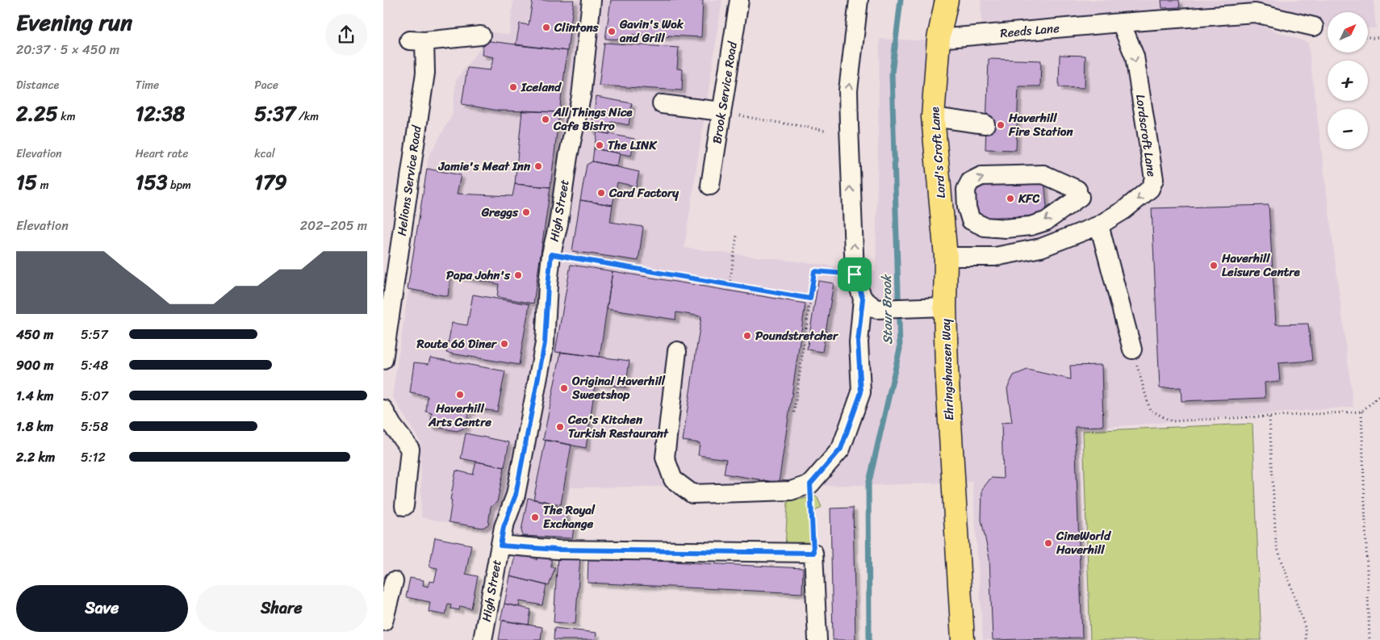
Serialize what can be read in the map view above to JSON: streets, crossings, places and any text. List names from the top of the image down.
{
  "streets": {
    "main road": ["Lord's Croft Lane", "Ehringshausen Way"],
    "street": [
      "Reeds Lane",
      "Brook Service Road",
      "Lordscroft Lane",
      "Helions Service Road",
      "High Street"
    ]
  },
  "crossings": [
    ["Reeds Lane", "Lordscroft Lane"],
    ["Reeds Lane", "Lord's Croft Lane"],
    ["Lord's Croft Lane", "Ehringshausen Way"]
  ],
  "one_way": ["Lordscroft Lane"],
  "water": ["Stour Brook"],
  "places": [
    "Clintons",
    "Gavin's Wok and Grill",
    "Iceland",
    "All Things Nice Cafe Bistro",
    "Haverhill Fire Station",
    "The LINK",
    "Jamie's Meat Inn",
    "Card Factory",
    "KFC",
    "Greggs",
    "Haverhill Leisure Centre",
    "Papa John's",
    "Poundstretcher",
    "Route 66 Diner",
    "Original Haverhill Sweetshop",
    "Haverhill Arts Centre",
    "Ceo's Kitchen Turkish Restaurant",
    "The Royal Exchange",
    "CineWorld Haverhill"
  ],
  "north": "top right",
  "page": {
    "heading": ["Evening run", "20:37 · 5 × 450 m"],
    "map_buttons": ["+", "−"],
    "stats": [
      ["Distance", "2.25 km"],
      ["Time", "12:38"],
      ["Pace", "5:37 /km"],
      ["Elevation", "15 m"],
      ["Heart rate", "153 bpm"],
      ["kcal", "179"]
    ],
    "chart": ["Elevation", "202–205 m"],
    "list": [
      {
        "name": "450 m",
        "note": "5:57"
      },
      {
        "name": "900 m",
        "note": "5:48"
      },
      {
        "name": "1.4 km",
        "note": "5:07"
      },
      {
        "name": "1.8 km",
        "note": "5:58"
      },
      {
        "name": "2.2 km",
        "note": "5:12"
      }
    ],
    "buttons": ["Save", "Share"]
  }
}
